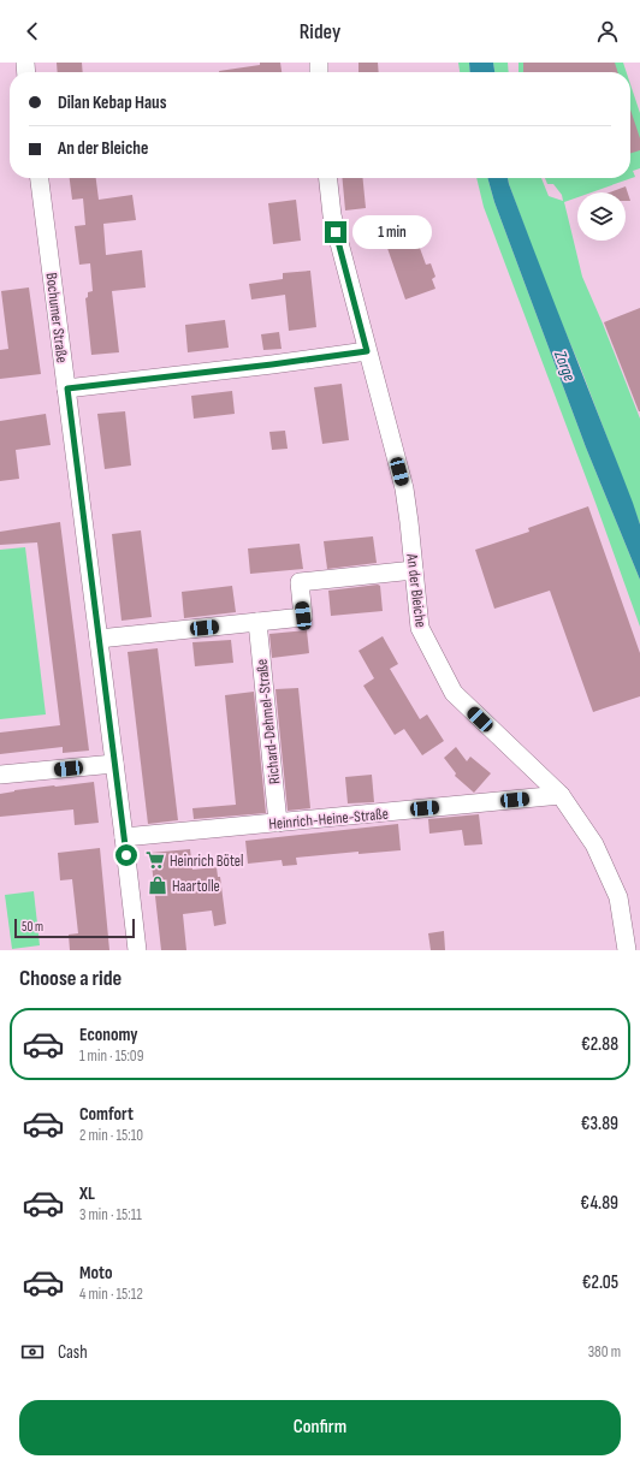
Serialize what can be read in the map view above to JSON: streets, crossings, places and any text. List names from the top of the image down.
{
  "streets": {
    "street": [
      "Bochumer Straße",
      "An der Bleiche",
      "Richard-Dehmel-Straße",
      "Heinrich-Heine-Straße"
    ]
  },
  "crossings": [
    ["Bochumer Straße", "Heinrich-Heine-Straße"],
    ["An der Bleiche", "Heinrich-Heine-Straße"],
    ["Richard-Dehmel-Straße", "Heinrich-Heine-Straße"]
  ],
  "water": ["Zorge"],
  "places": {
    "supermarket": ["Heinrich Bötel"],
    "shop": ["Haartolle"]
  },
  "scale_bar": "50 m",
  "page": {
    "header": "Ridey",
    "banner": ["Dilan Kebap Haus", "An der Bleiche"],
    "bubble": "1 min",
    "scale": "50 m",
    "heading": "Choose a ride",
    "list": [
      {
        "name": "Economy",
        "note": "1 min · 15:09",
        "value": "€2.88"
      },
      {
        "name": "Comfort",
        "note": "2 min · 15:10",
        "value": "€3.89"
      },
      {
        "name": "XL",
        "note": "3 min · 15:11",
        "value": "€4.89"
      },
      {
        "name": "Moto",
        "note": "4 min · 15:12",
        "value": "€2.05"
      }
    ],
    "pay": ["Cash", "380 m"],
    "buttons": "Confirm"
  }
}
